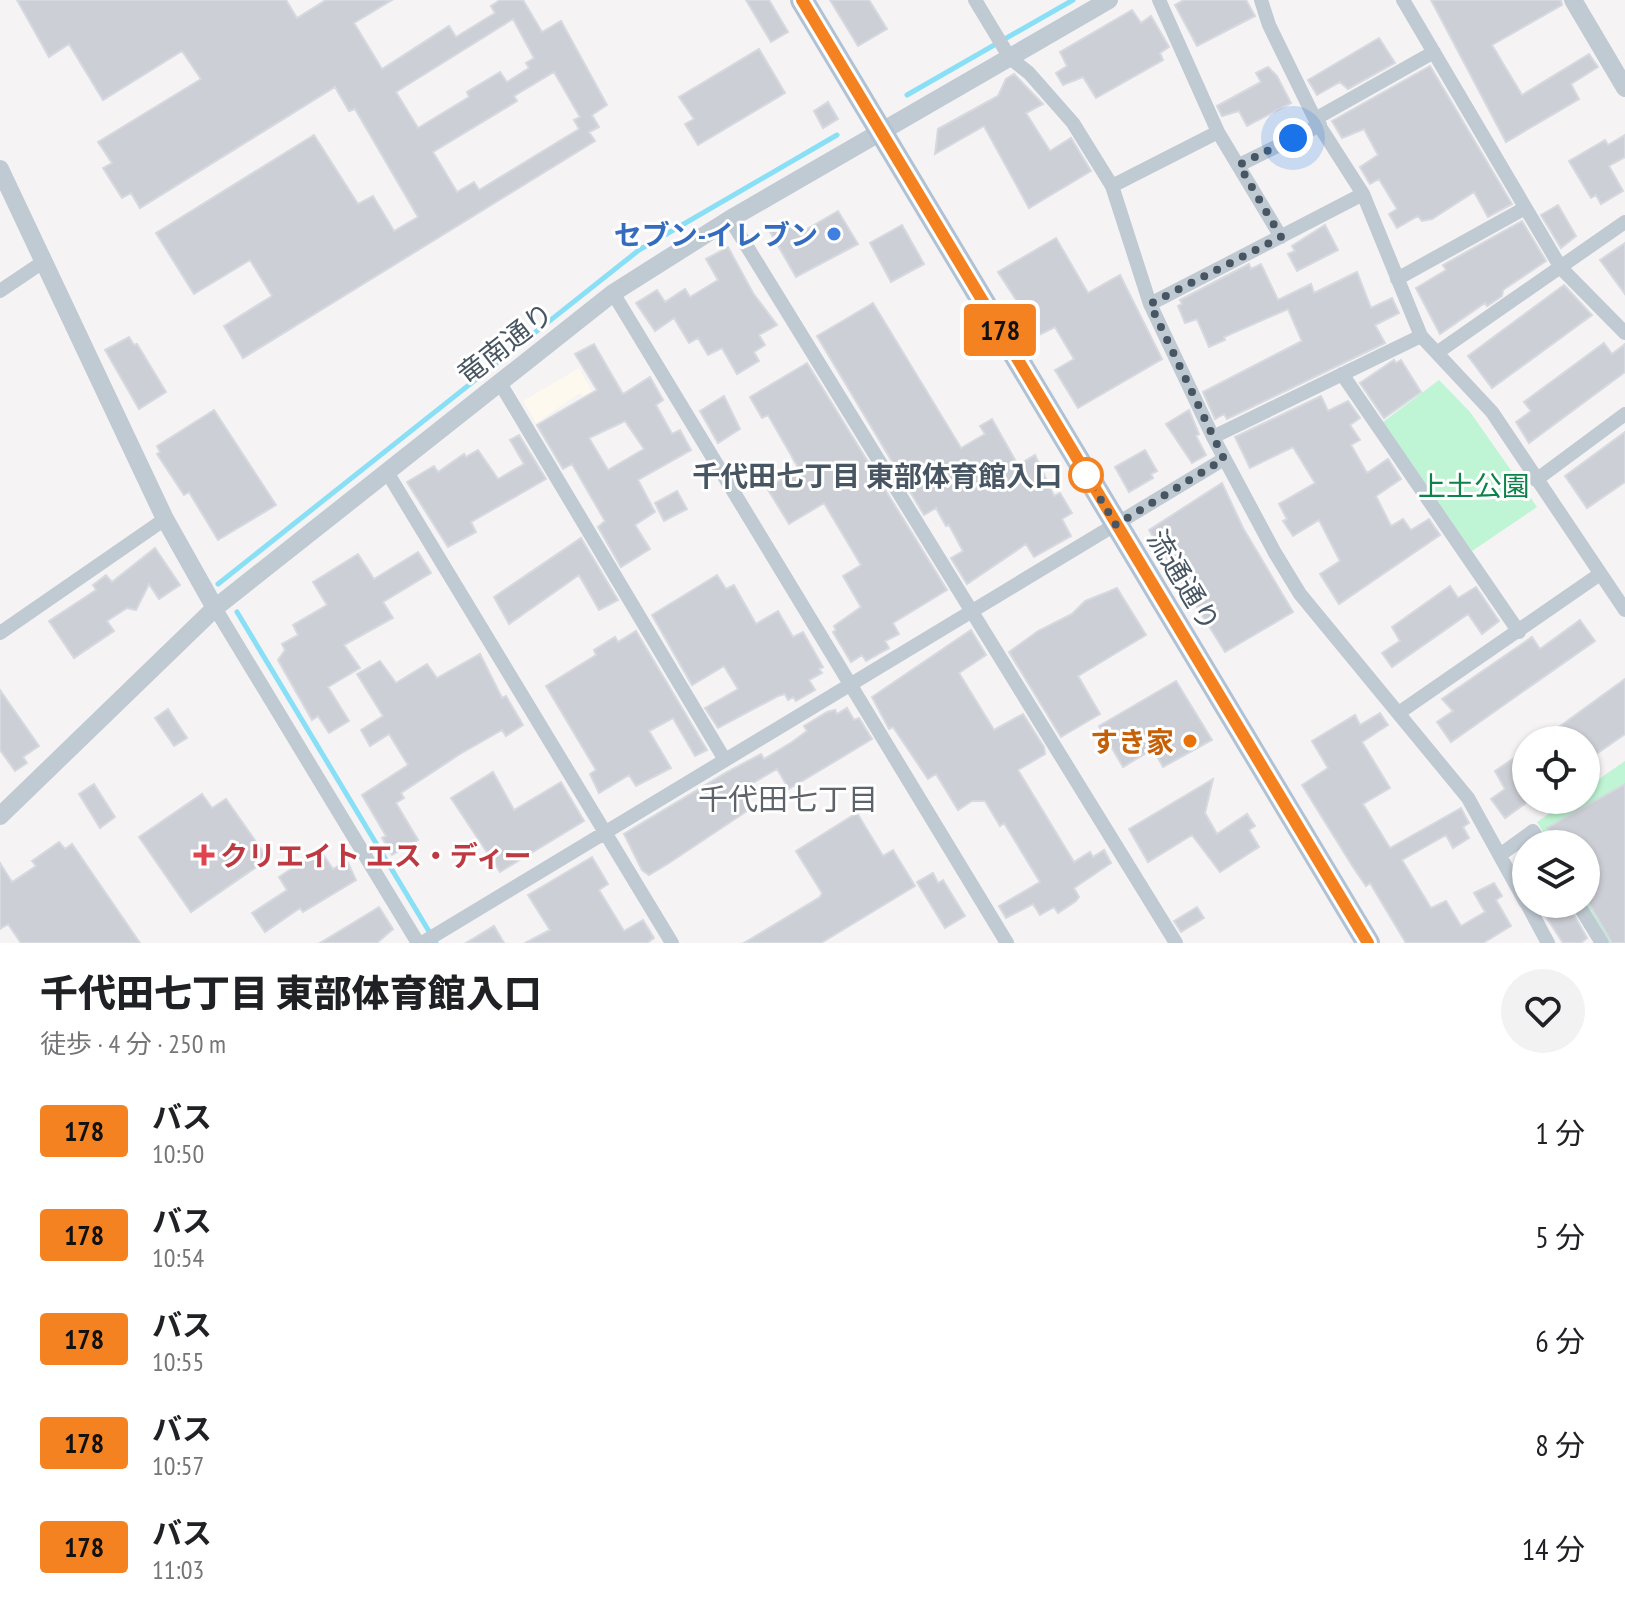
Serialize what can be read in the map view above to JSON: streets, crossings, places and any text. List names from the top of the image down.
{
  "streets": {
    "main road": ["流通通り"],
    "street": ["竜南通り"]
  },
  "crossings": [
    ["竜南通り", "流通通り"]
  ],
  "districts": ["千代田七丁目"],
  "parks": ["上土公園"],
  "places": {
    "other": ["セブン-イレブン", "千代田七丁目 東部体育館入口", "すき家"],
    "health": ["クリエイト エス・ディー"]
  },
  "lines": ["bus line 178"],
  "page": {
    "on_map": "178",
    "heading": ["千代田七丁目 東部体育館入口", "徒歩 · 4 分 · 250 m"],
    "list": [
      {
        "mark": "178",
        "name": "バス",
        "note": "10:50",
        "value": "1 分"
      },
      {
        "mark": "178",
        "name": "バス",
        "note": "10:54",
        "value": "5 分"
      },
      {
        "mark": "178",
        "name": "バス",
        "note": "10:55",
        "value": "6 分"
      },
      {
        "mark": "178",
        "name": "バス",
        "note": "10:57",
        "value": "8 分"
      },
      {
        "mark": "178",
        "name": "バス",
        "note": "11:03",
        "value": "14 分"
      }
    ]
  }
}
